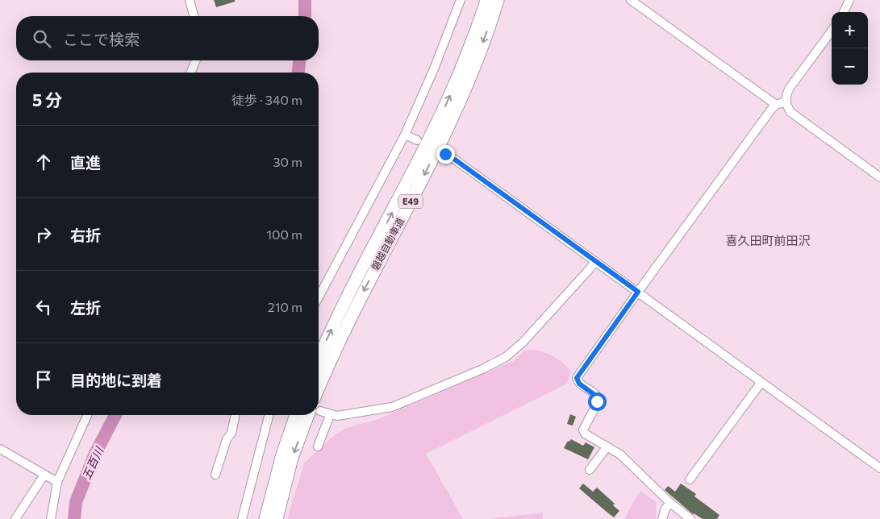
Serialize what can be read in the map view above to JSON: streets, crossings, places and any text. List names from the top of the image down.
{
  "streets": {
    "highway": ["E49", "磐越自動車道"]
  },
  "districts": ["喜久田町前田沢"],
  "water": ["五百川"],
  "page": {
    "map_buttons": ["+", "−"],
    "search": "ここで検索",
    "heading": ["5 分", "徒歩 · 340 m"],
    "list": [
      ["直進", "30 m"],
      ["右折", "100 m"],
      ["左折", "210 m"],
      "目的地に到着"
    ]
  }
}
